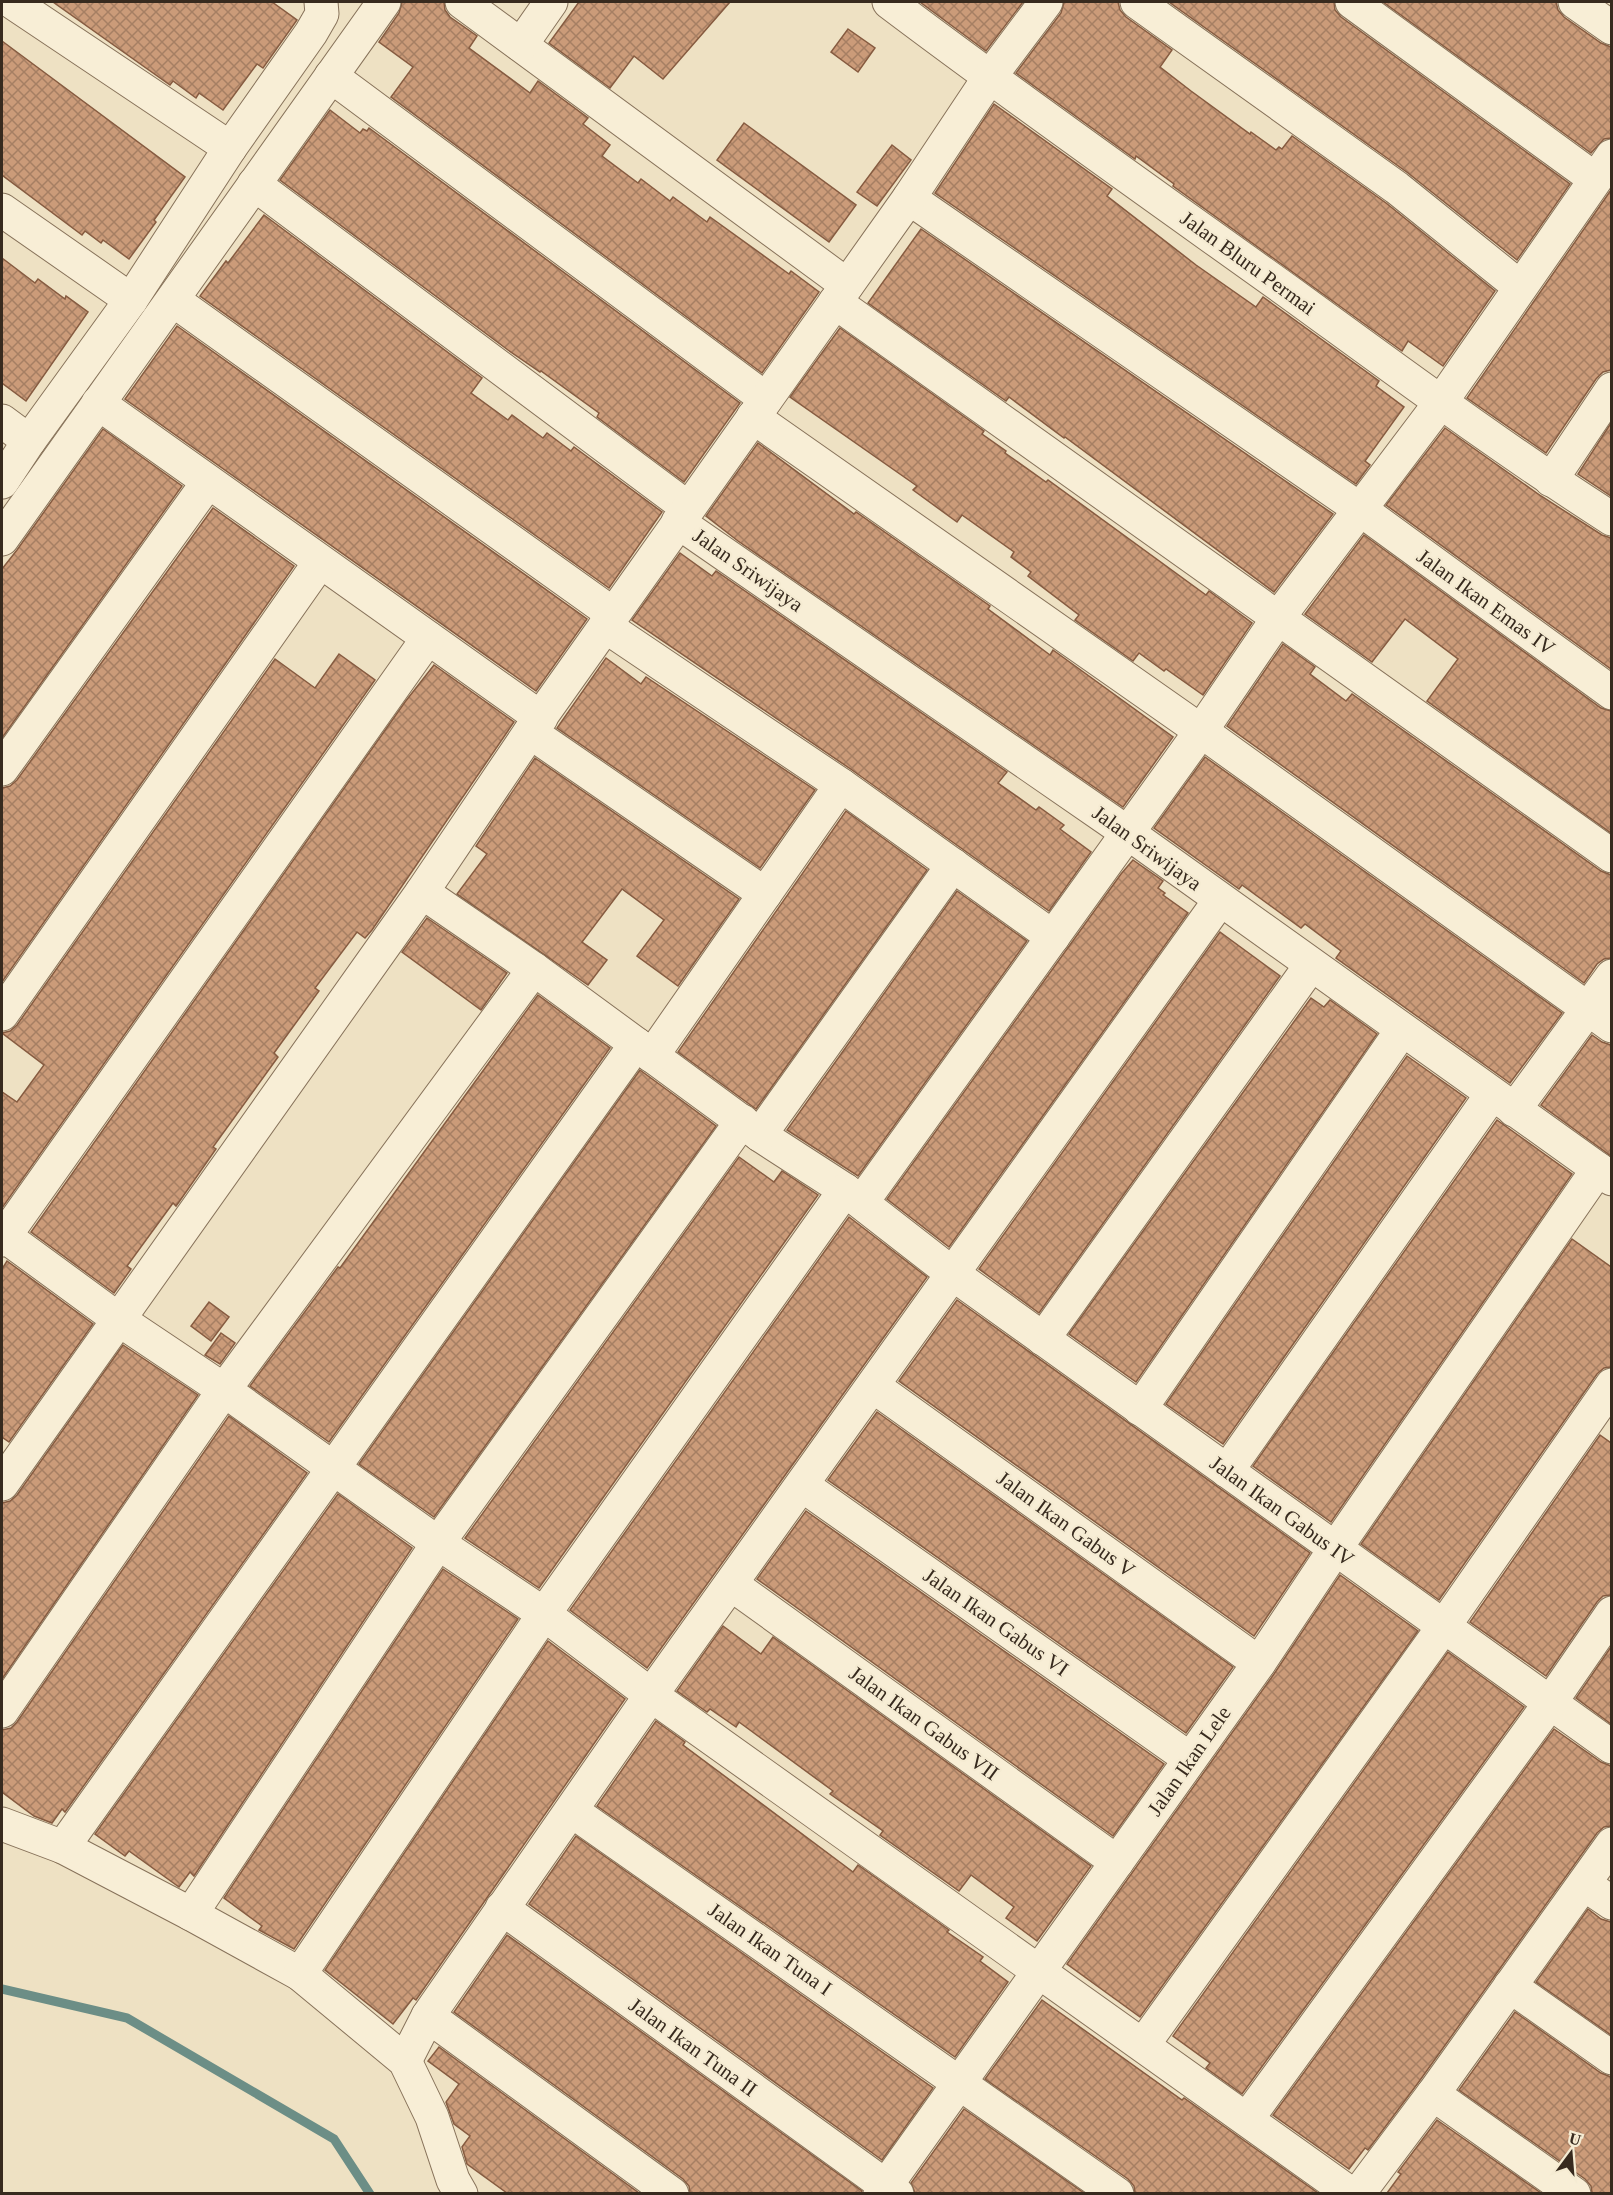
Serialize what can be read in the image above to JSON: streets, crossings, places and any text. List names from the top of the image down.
{
  "streets": {
    "street": [
      "Jalan Bluru Permai",
      "Jalan Sriwijaya",
      "Jalan Ikan Emas IV",
      "Jalan Ikan Gabus IV",
      "Jalan Ikan Gabus V",
      "Jalan Ikan Gabus VI",
      "Jalan Ikan Gabus VII",
      "Jalan Ikan Lele",
      "Jalan Ikan Tuna I",
      "Jalan Ikan Tuna II"
    ]
  },
  "crossings": [
    ["Jalan Sriwijaya", "Jalan Ikan Lele"],
    ["Jalan Ikan Gabus IV", "Jalan Ikan Lele"],
    ["Jalan Ikan Gabus V", "Jalan Ikan Lele"],
    ["Jalan Ikan Gabus VI", "Jalan Ikan Lele"],
    ["Jalan Ikan Gabus VII", "Jalan Ikan Lele"],
    ["Jalan Ikan Lele", "Jalan Ikan Tuna I"],
    ["Jalan Ikan Lele", "Jalan Ikan Tuna II"]
  ],
  "north": "top"
}
